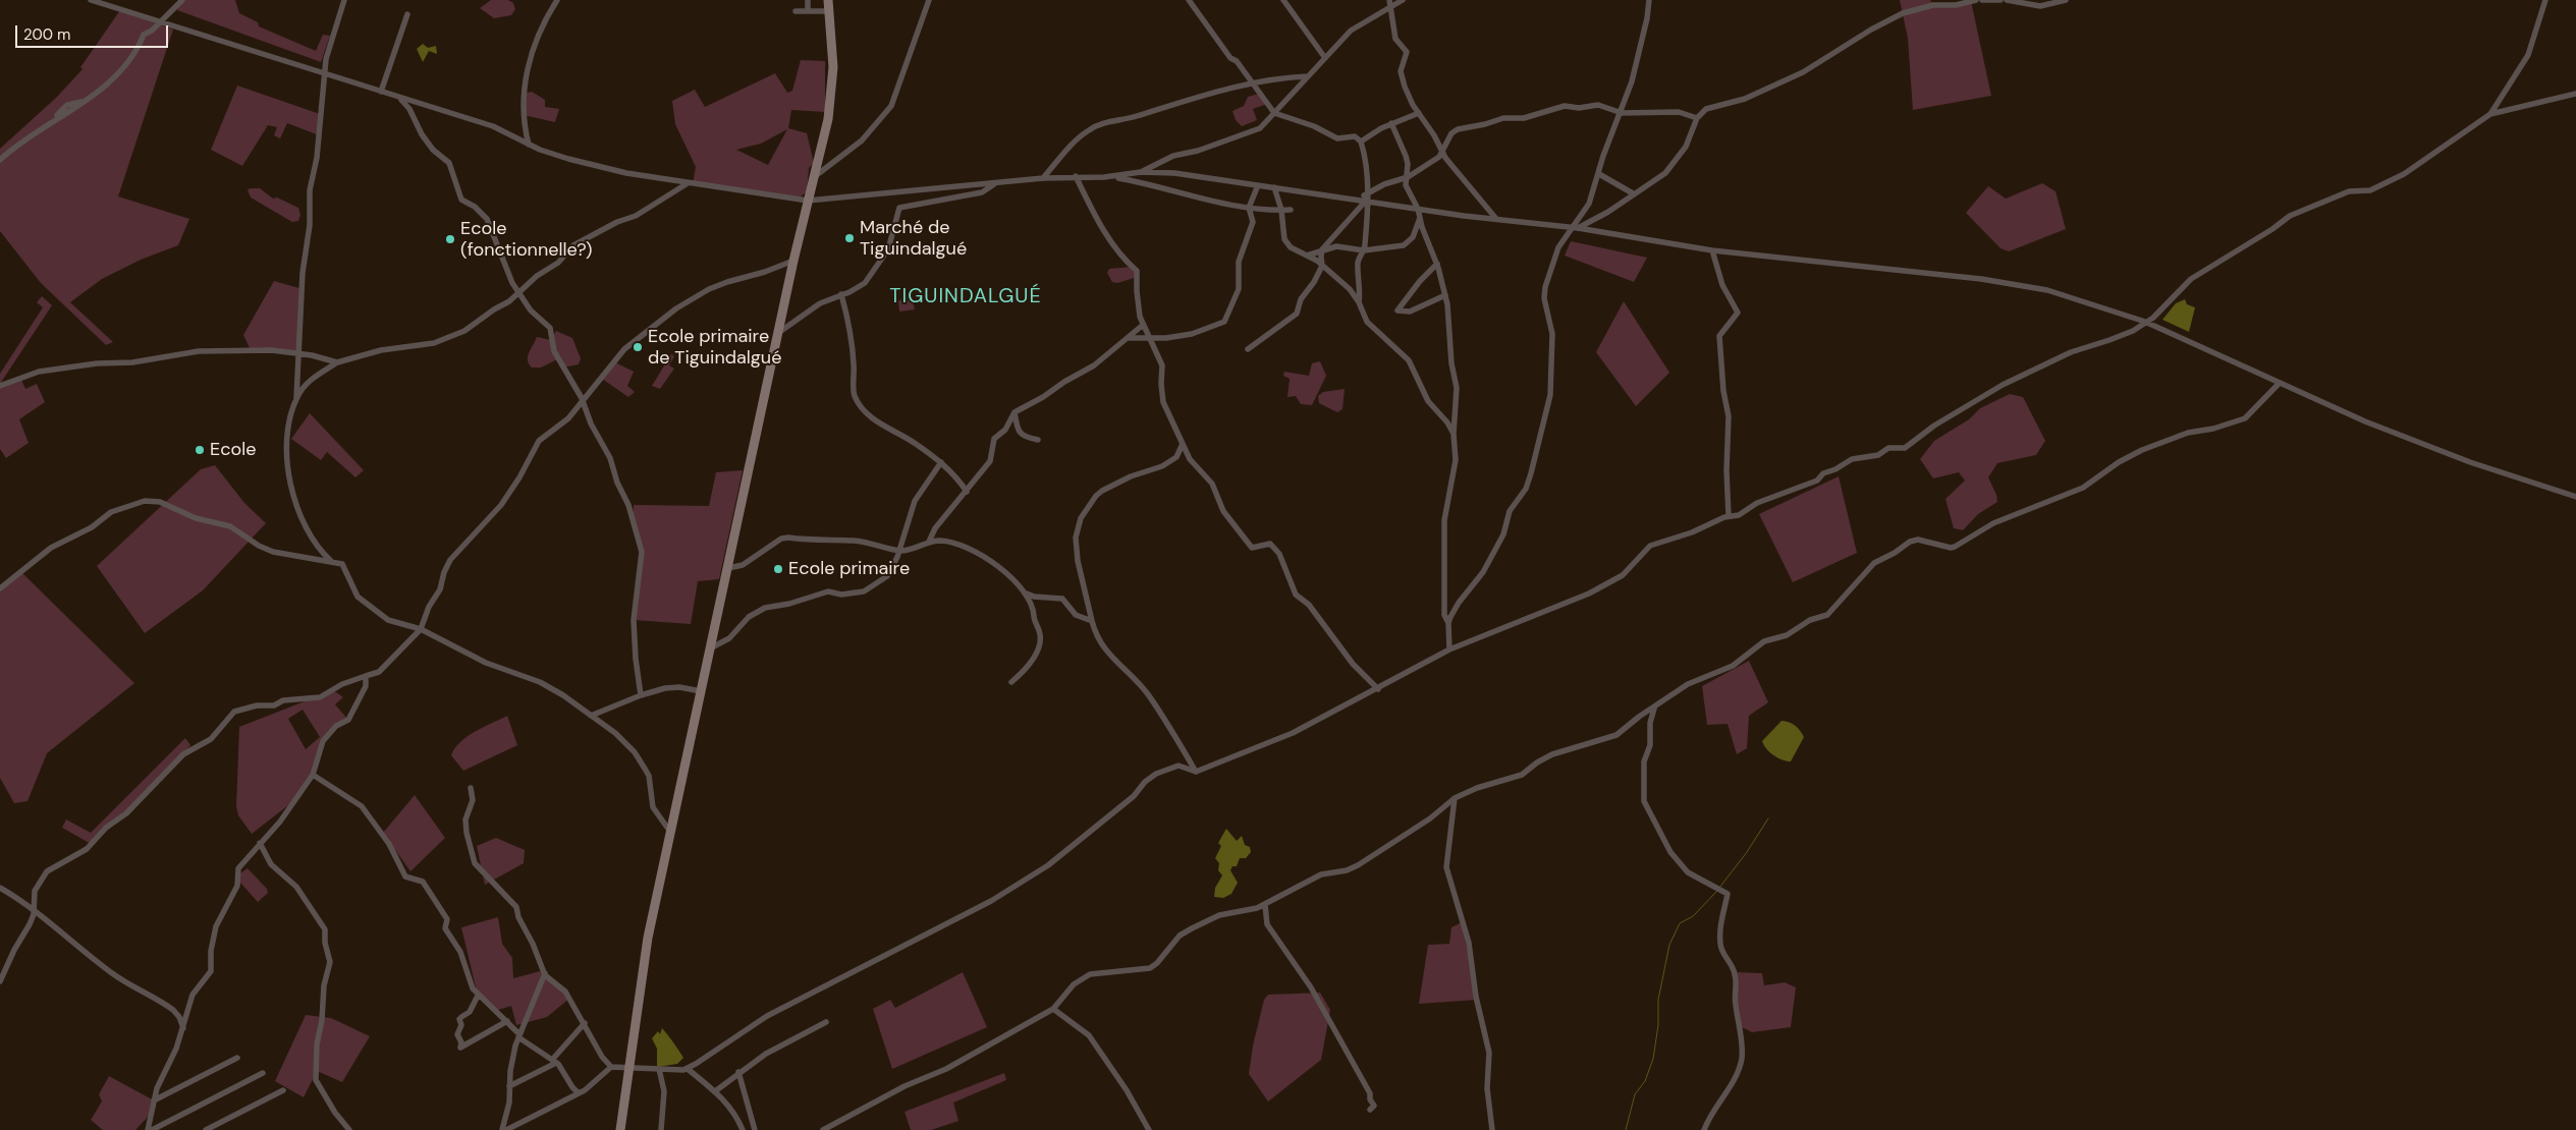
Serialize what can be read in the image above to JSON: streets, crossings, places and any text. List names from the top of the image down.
{
  "districts": ["TIGUINDALGUÉ"],
  "places": [
    "Marché de Tiguindalgué",
    "Ecole (fonctionnelle?)",
    "Ecole primaire de Tiguindalgué",
    "Ecole",
    "Ecole primaire"
  ],
  "scale_bar": "200 m"
}
